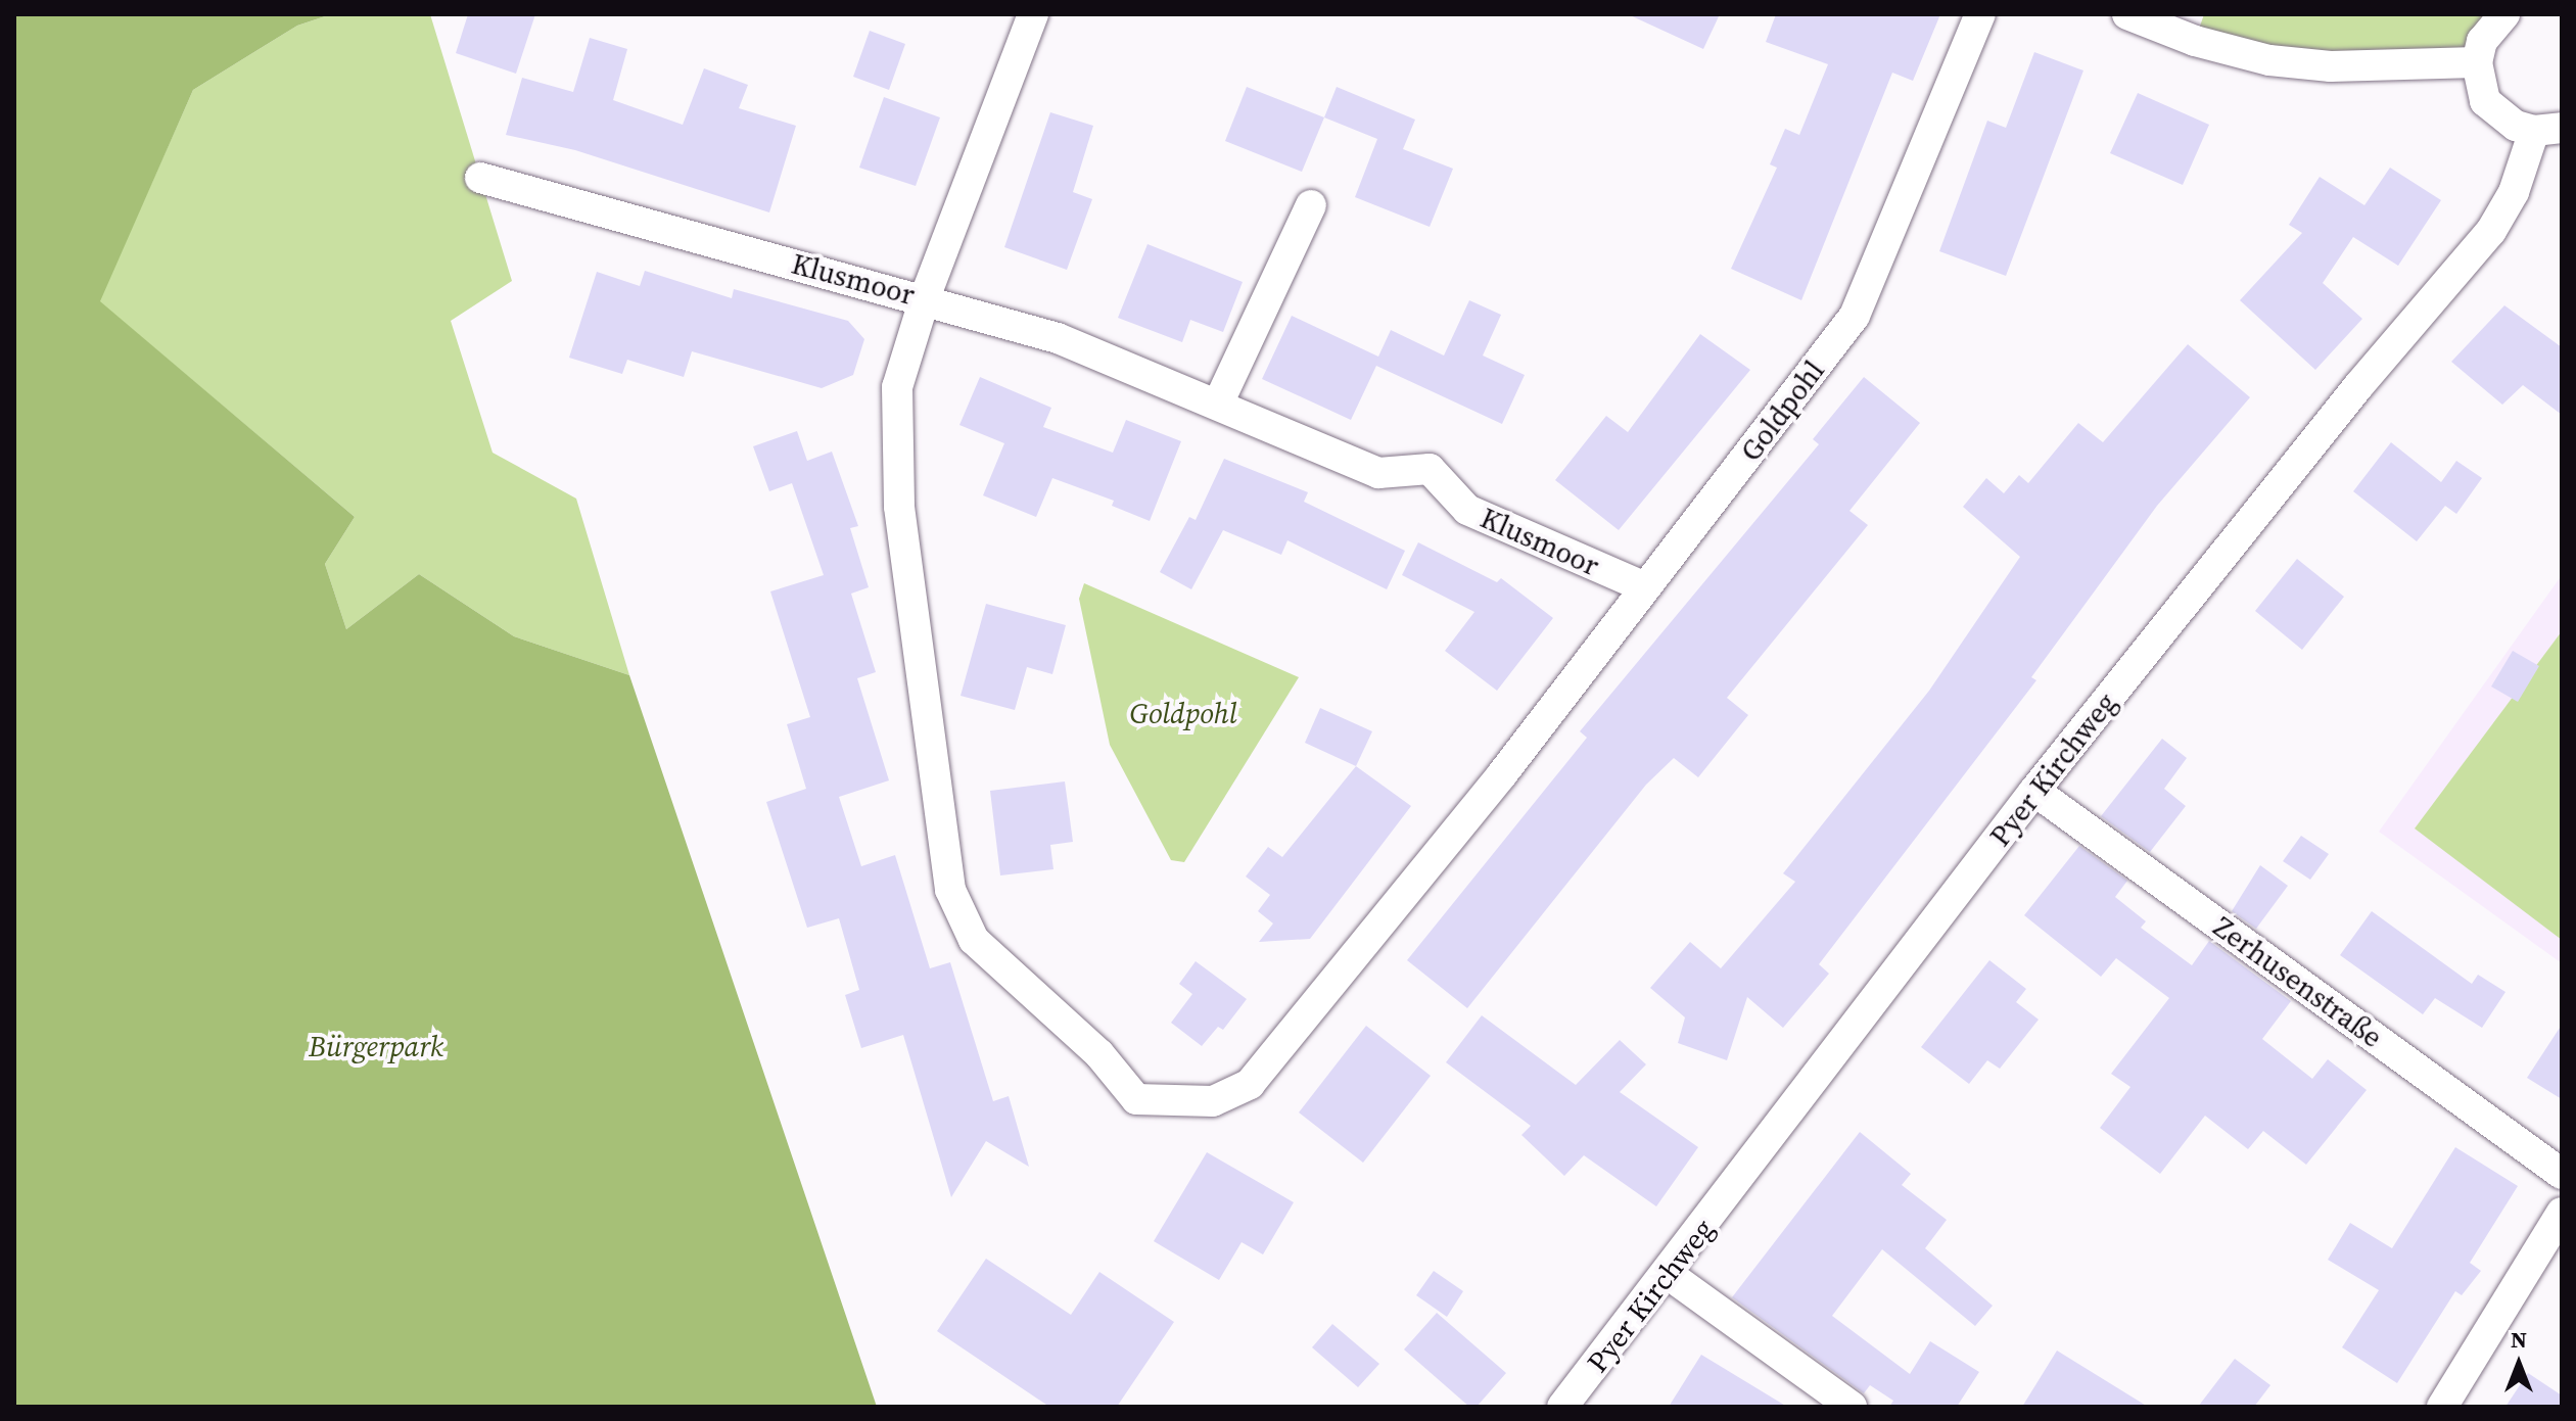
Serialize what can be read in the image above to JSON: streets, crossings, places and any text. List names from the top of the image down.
{
  "streets": {
    "street": [
      "Klusmoor",
      "Goldpohl",
      "Pyer Kirchweg",
      "Zerhusenstraße"
    ]
  },
  "crossings": [
    ["Klusmoor", "Goldpohl"],
    ["Pyer Kirchweg", "Zerhusenstraße"]
  ],
  "parks": ["Goldpohl", "Bürgerpark"],
  "north": "top"
}
